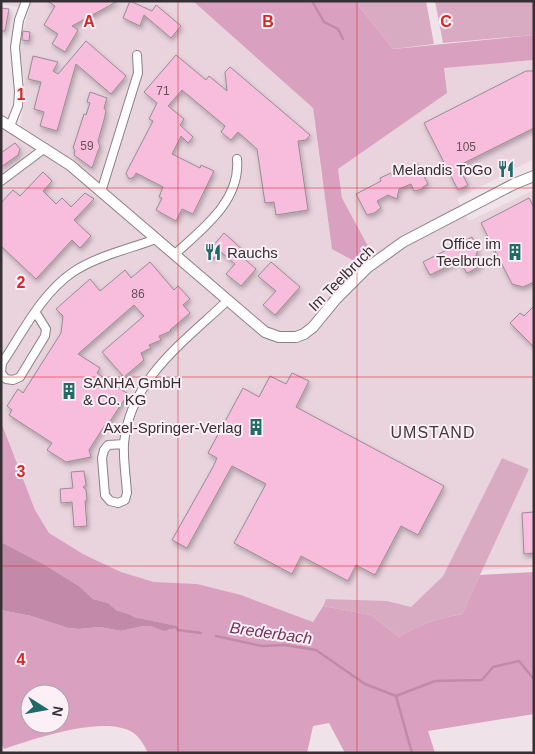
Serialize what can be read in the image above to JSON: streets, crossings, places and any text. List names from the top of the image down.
{
  "streets": {
    "street": ["Im Teelbruch"]
  },
  "districts": ["UMSTAND"],
  "water": ["Brederbach"],
  "places": {
    "restaurant": ["Melandis ToGo", "Rauchs"],
    "building": ["Office im Teelbruch", "SANHA GmbH & Co. KG", "Axel-Springer-Verlag"]
  },
  "house_numbers": [
    "71",
    "59",
    "105",
    "86"
  ],
  "north": "right",
  "grid": {
    "columns": ["A", "B", "C"],
    "rows": [
      "1",
      "2",
      "3",
      "4"
    ]
  }
}
